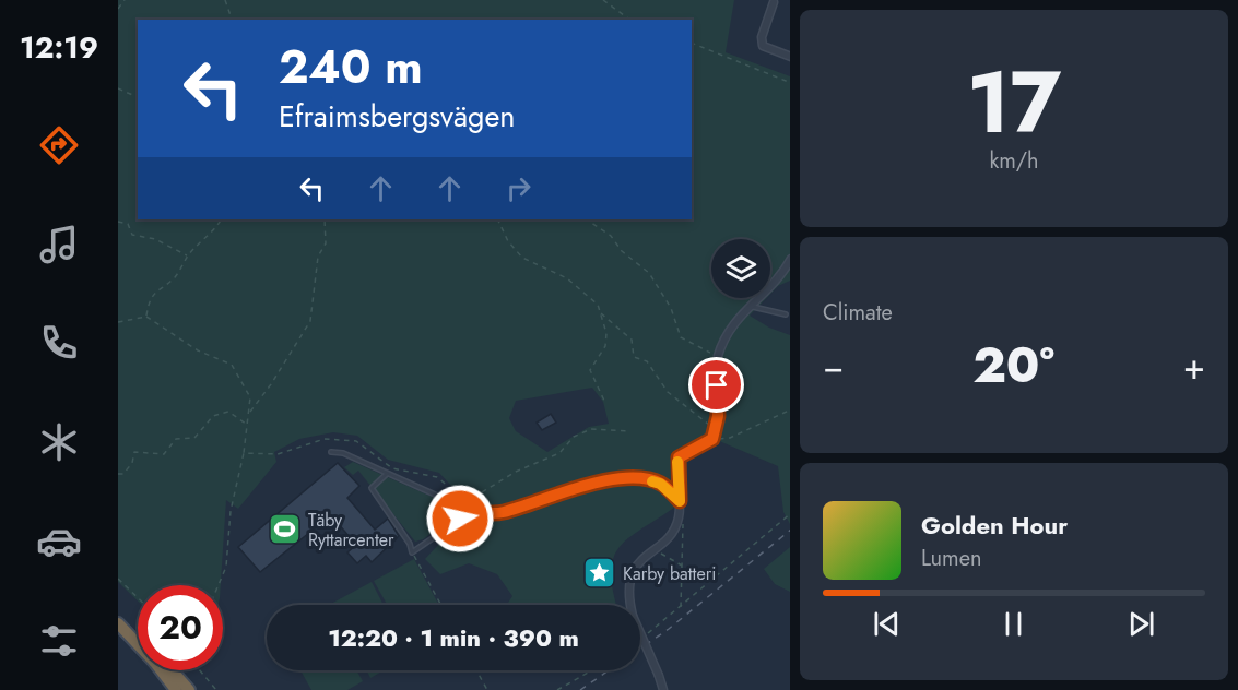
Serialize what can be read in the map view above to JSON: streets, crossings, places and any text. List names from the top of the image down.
{
  "places": {
    "sports": ["Täby Ryttarcenter"],
    "place": ["Karby batteri"]
  },
  "page": {
    "tabs": "12:19",
    "tile": [
      ["17", "km/h"],
      "Climate"
    ],
    "turn": ["240 m", "Efraimsbergsvägen"],
    "heat": ["−", "20°", "+"],
    "song": ["Golden Hour", "Lumen"],
    "limit": "20",
    "trip": "12:20 · 1 min · 390 m"
  }
}
